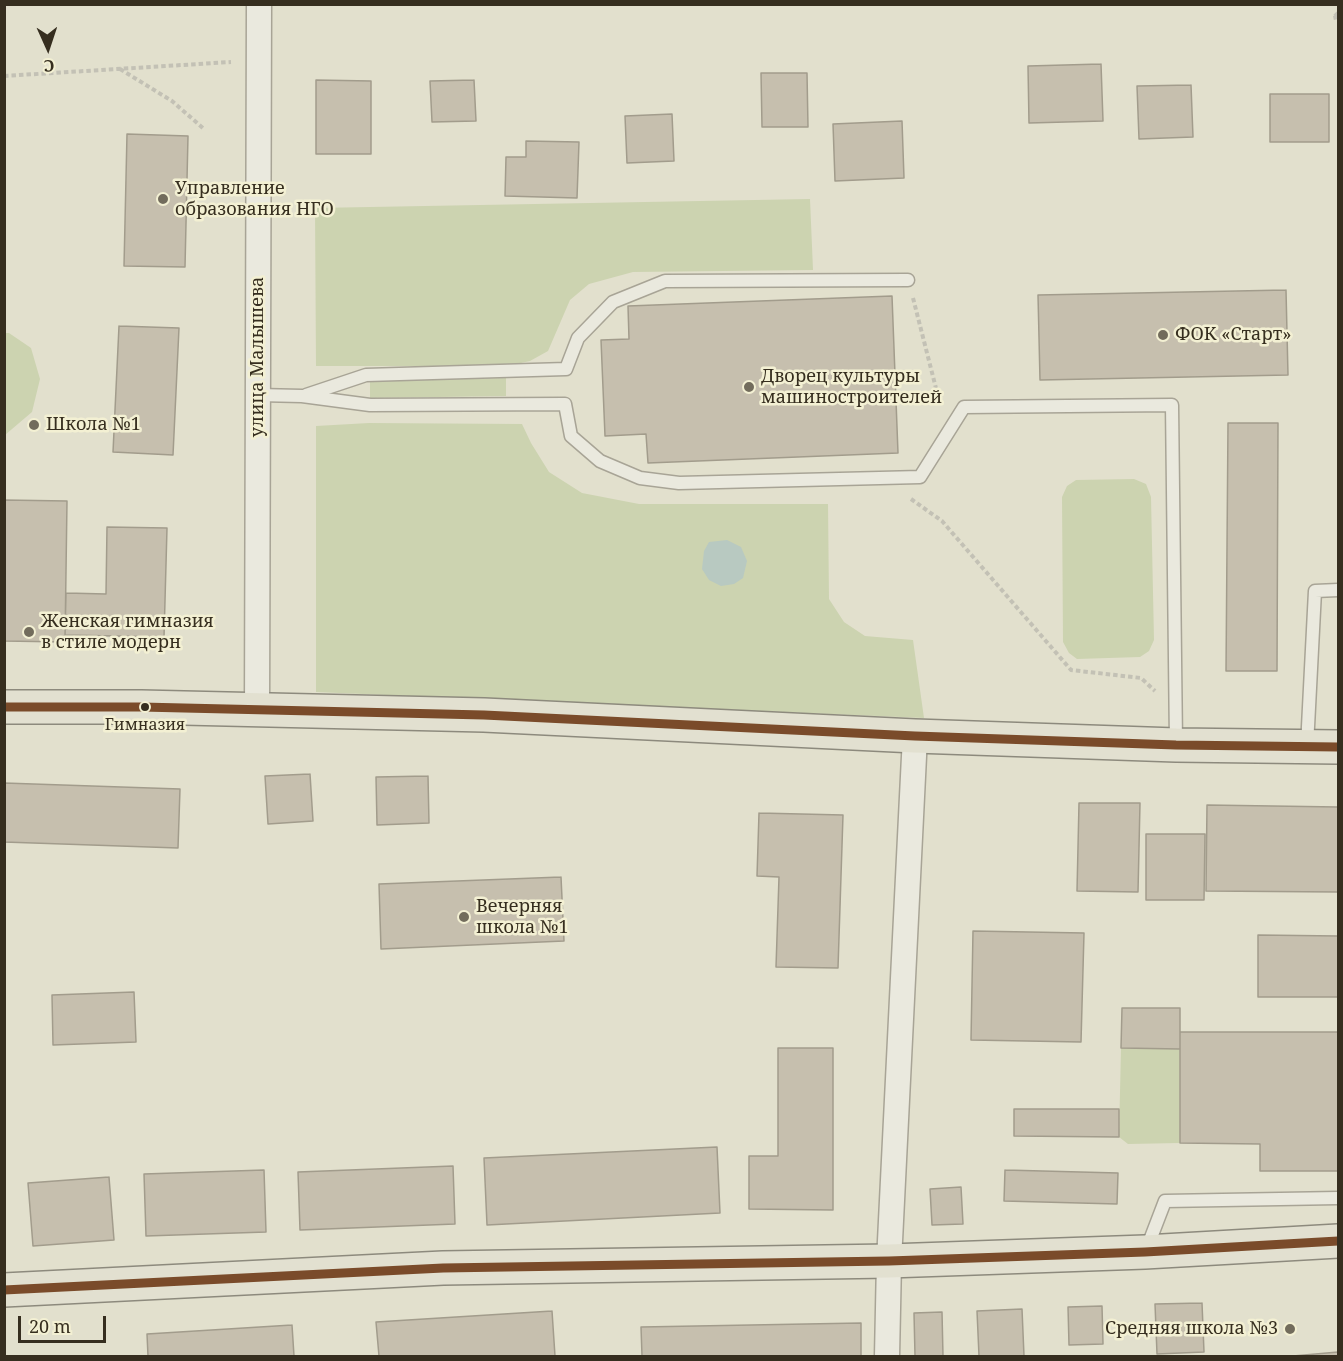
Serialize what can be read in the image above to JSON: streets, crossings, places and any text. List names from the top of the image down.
{
  "streets": {
    "street": ["улица Малышева"]
  },
  "places": [
    "Управление образования НГО",
    "ФОК «Старт»",
    "Дворец культуры машиностроителей",
    "Школа №1",
    "Женская гимназия в стиле модерн",
    "Гимназия",
    "Вечерняя школа №1",
    "Средняя школа №3"
  ],
  "scale_bar": "20 m",
  "north": "bottom"
}
